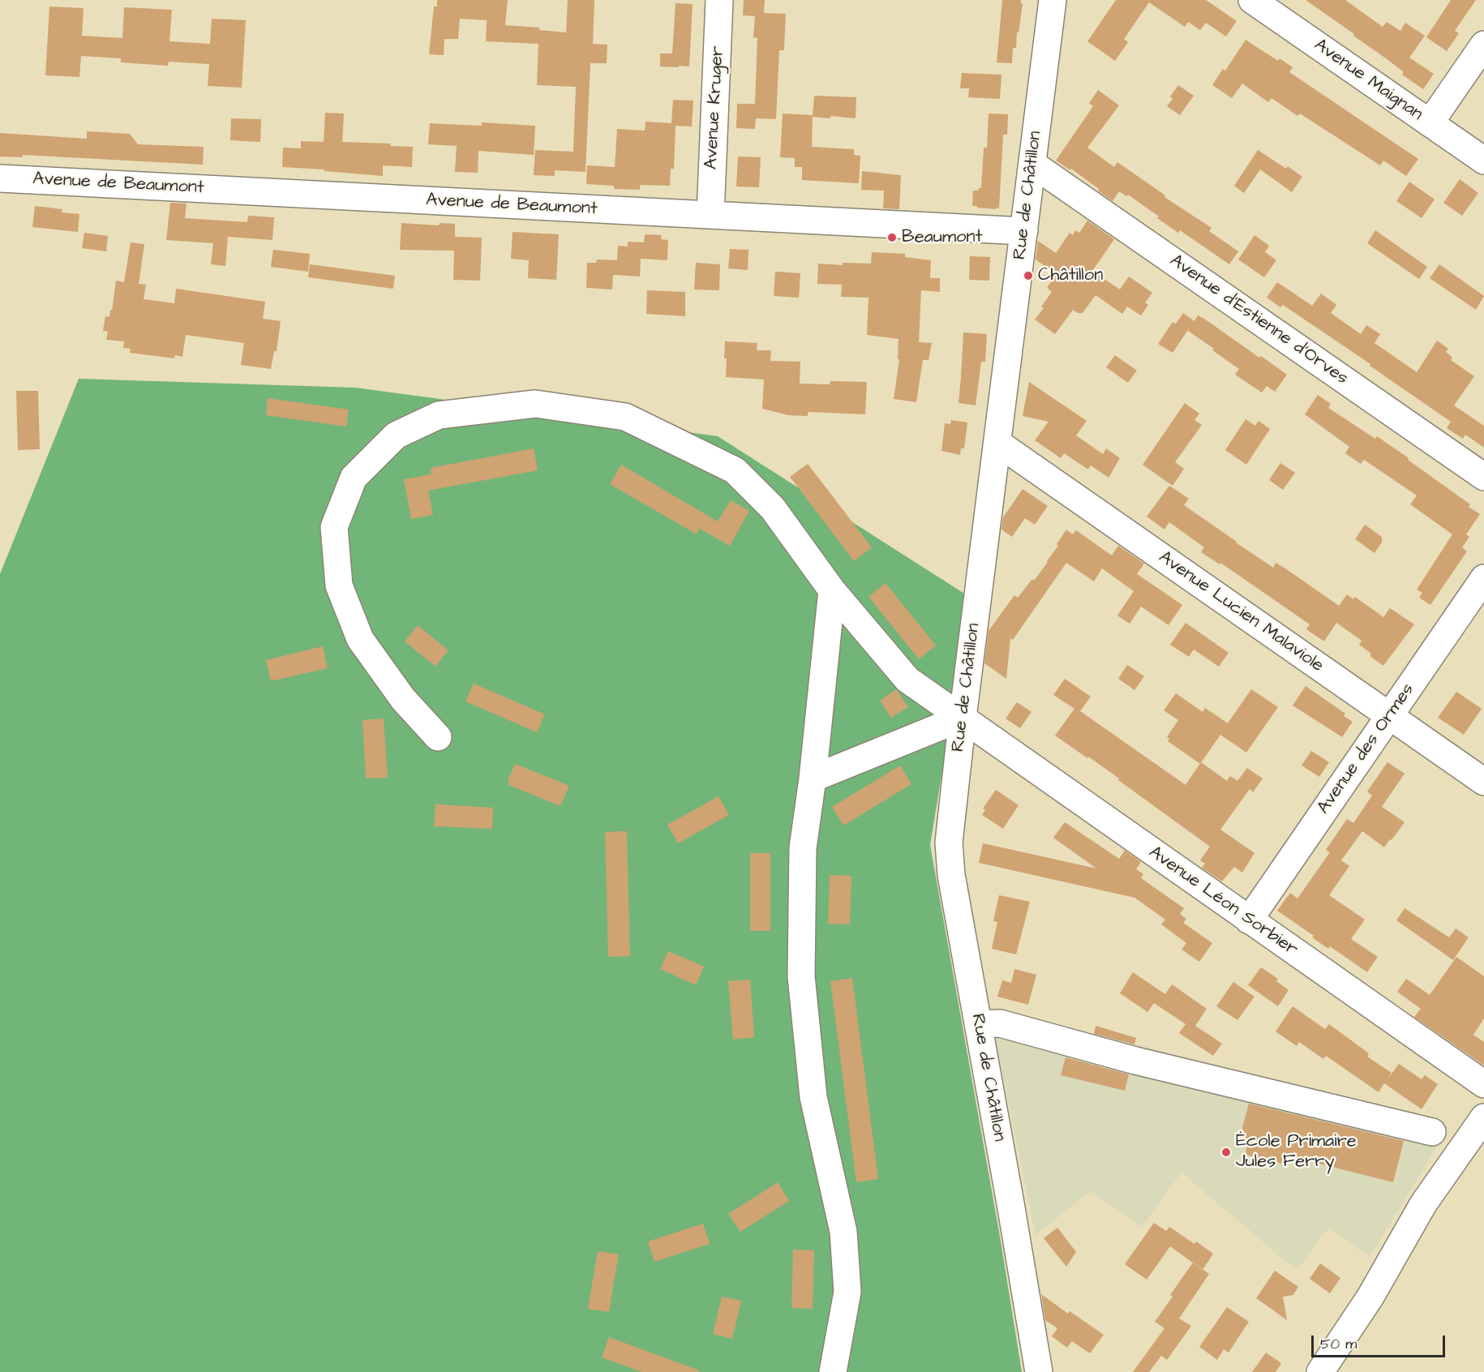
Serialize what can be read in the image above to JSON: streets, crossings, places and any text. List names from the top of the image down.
{
  "streets": {
    "street": [
      "Avenue Maignan",
      "Avenue Kruger",
      "Avenue de Beaumont",
      "Rue de Châtillon",
      "Avenue d'Estienne d'Orves",
      "Avenue Lucien Malaviole",
      "Avenue des Ormes",
      "Avenue Léon Sorbier"
    ]
  },
  "crossings": [
    ["Avenue Kruger", "Avenue de Beaumont"],
    ["Avenue de Beaumont", "Rue de Châtillon"],
    ["Rue de Châtillon", "Avenue d'Estienne d'Orves"],
    ["Rue de Châtillon", "Avenue Lucien Malaviole"],
    ["Rue de Châtillon", "Avenue Léon Sorbier"],
    ["Avenue Lucien Malaviole", "Avenue des Ormes"],
    ["Avenue des Ormes", "Avenue Léon Sorbier"]
  ],
  "places": ["Beaumont", "Châtillon", "École Primaire Jules Ferry"],
  "scale_bar": "50 m"
}
